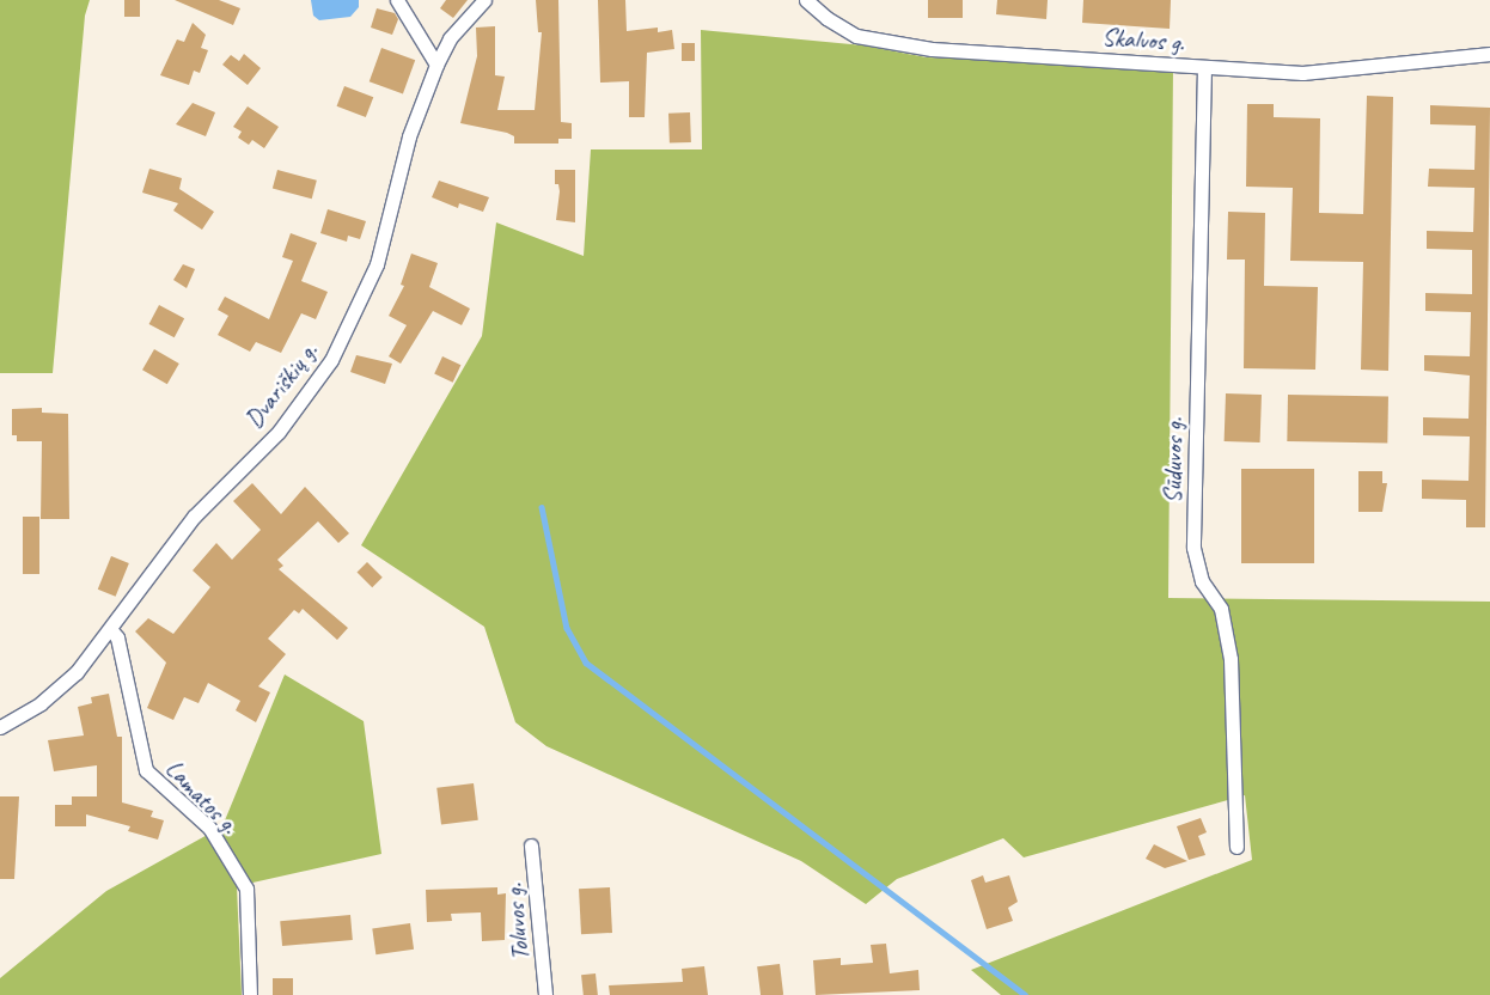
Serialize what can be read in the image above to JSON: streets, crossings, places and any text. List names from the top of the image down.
{
  "streets": {
    "street": [
      "Skalvos g.",
      "Dvariškių g.",
      "Sūduvos g.",
      "Lamatos g.",
      "Toluvos g."
    ]
  },
  "crossings": [
    ["Skalvos g.", "Sūduvos g."],
    ["Dvariškių g.", "Lamatos g."]
  ]
}
